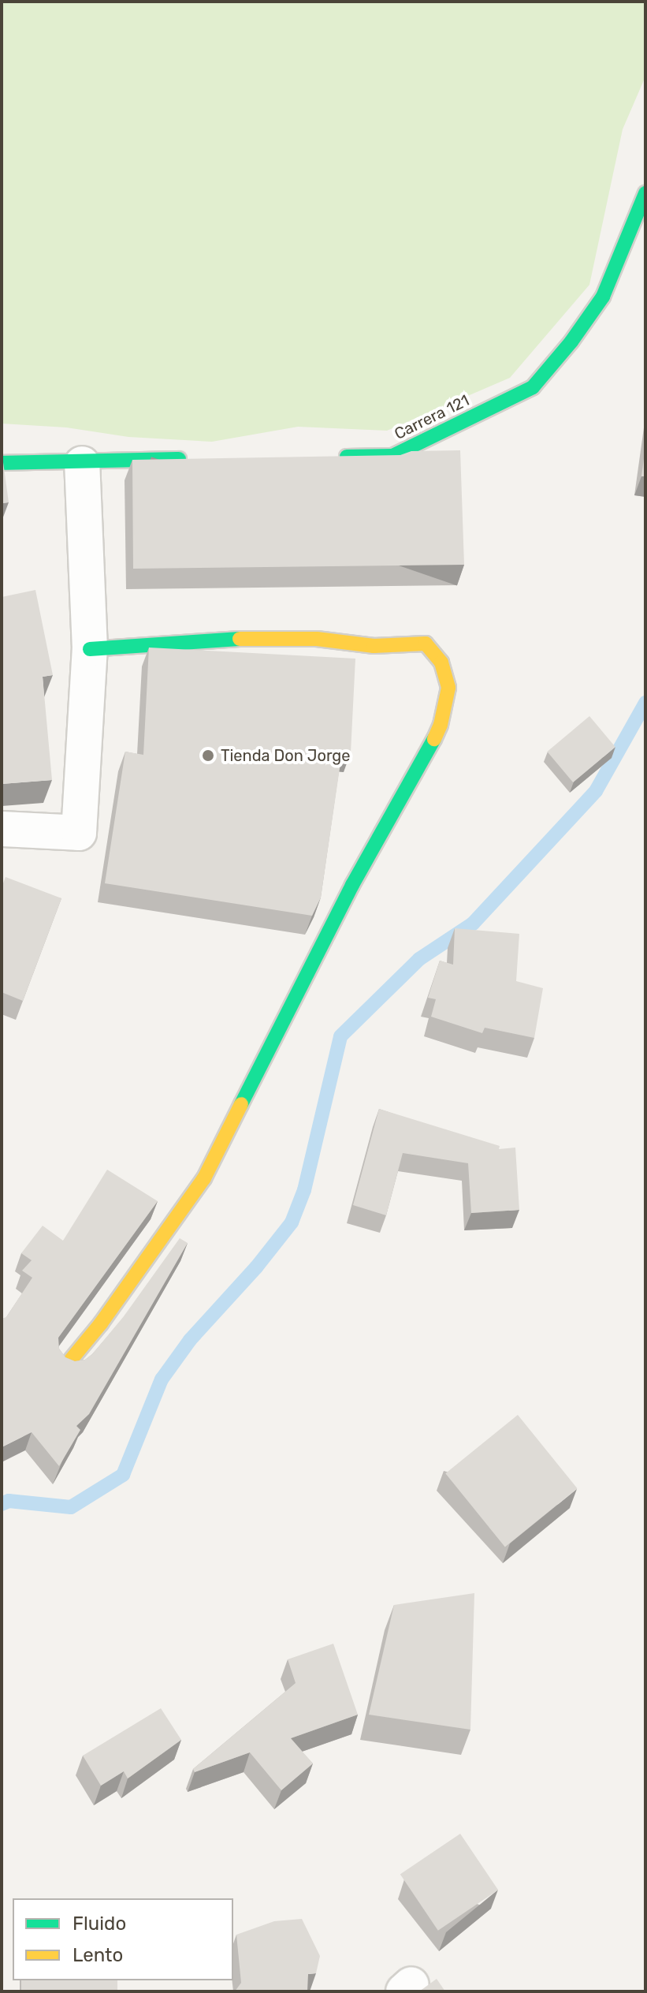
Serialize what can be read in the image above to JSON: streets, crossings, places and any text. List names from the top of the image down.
{
  "streets": {
    "street": ["Carrera 121"]
  },
  "places": ["Tienda Don Jorge"],
  "legend": ["Fluido", "Lento"]
}
